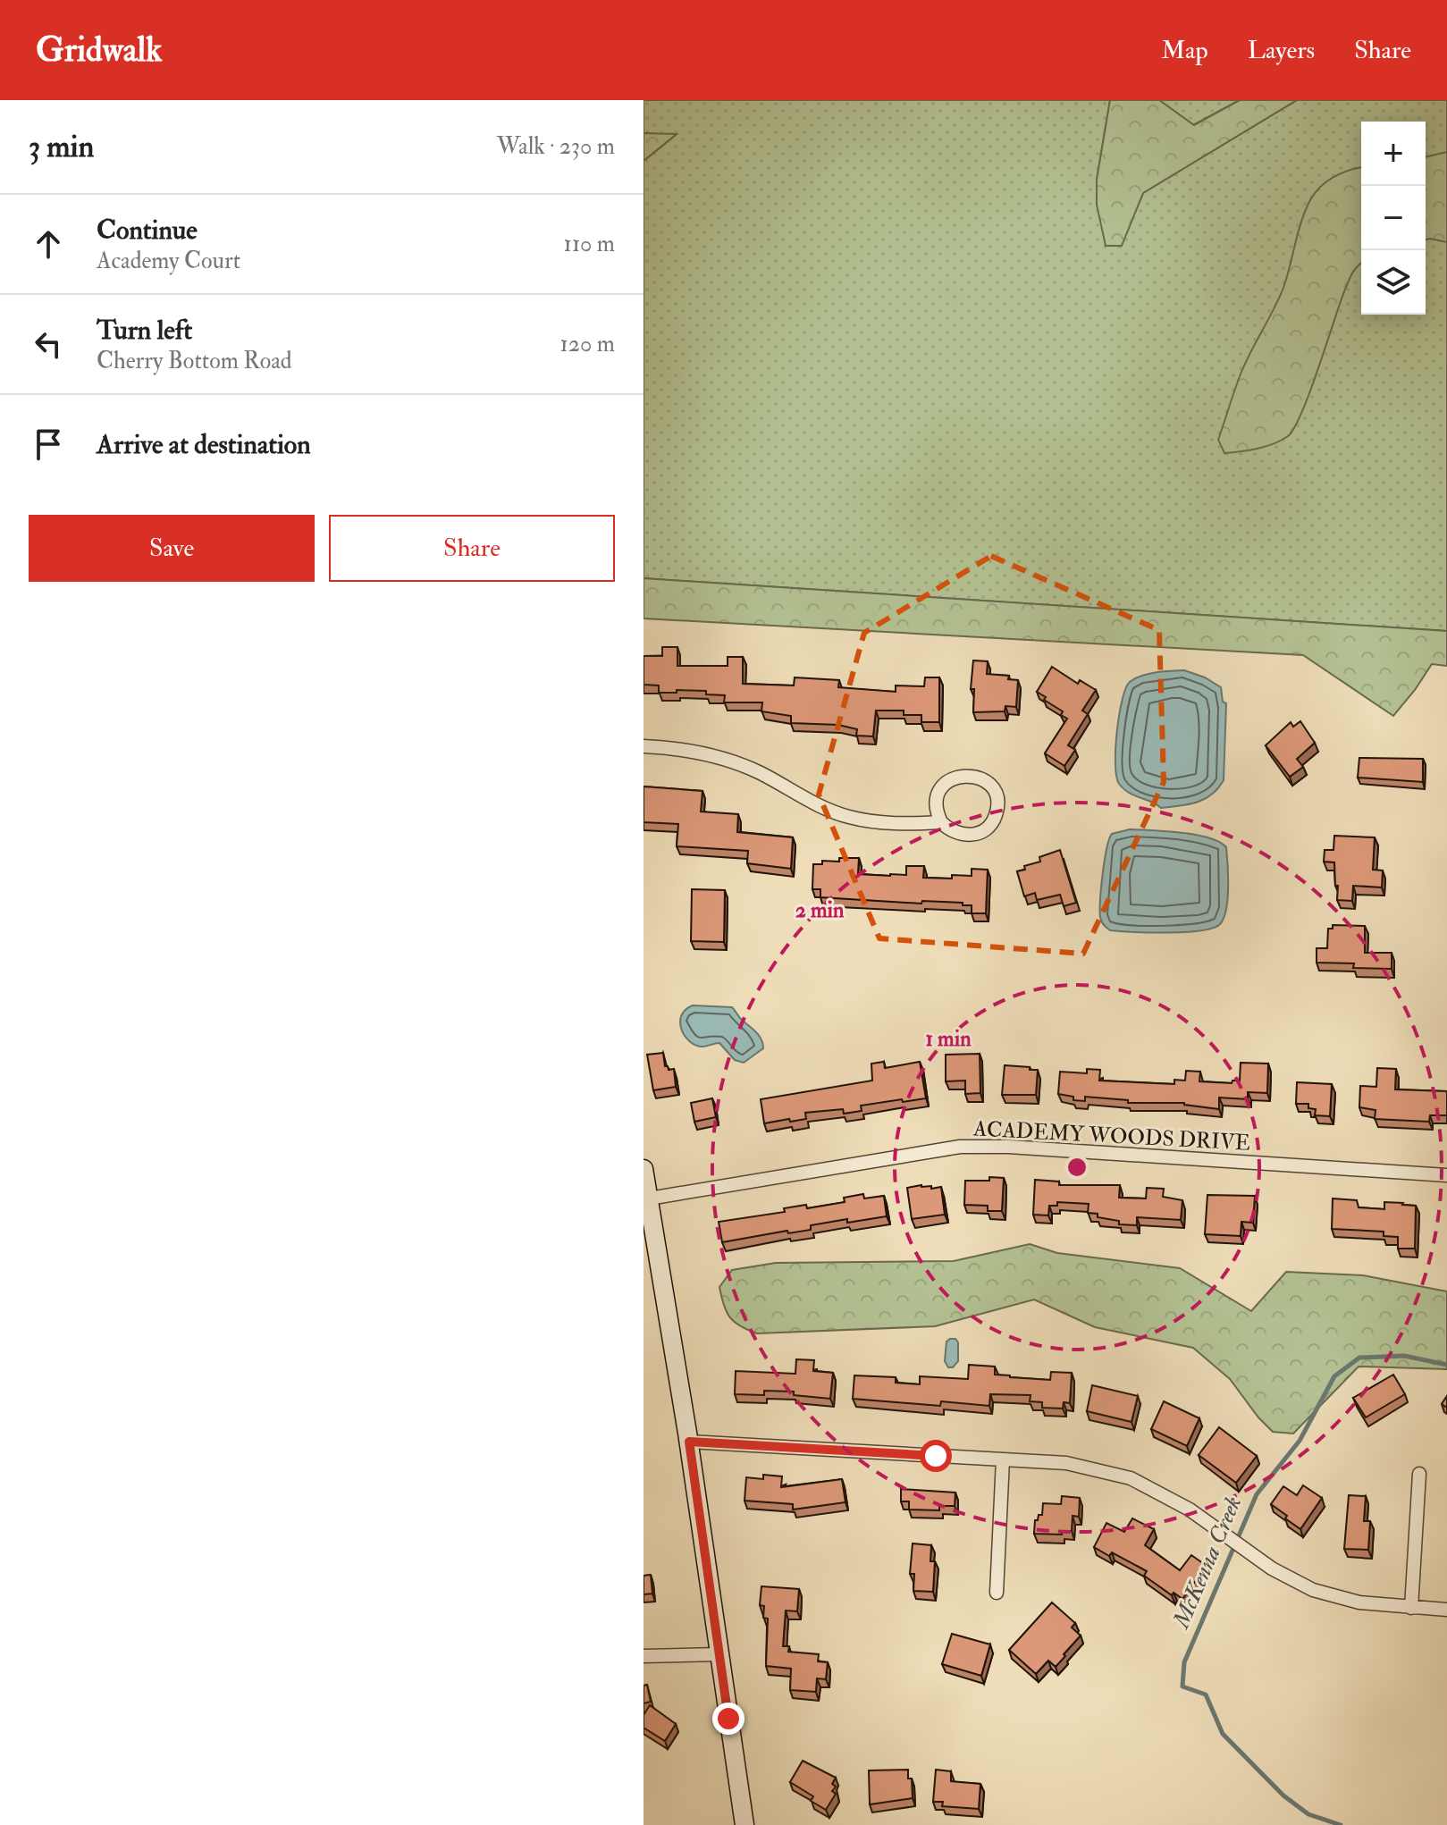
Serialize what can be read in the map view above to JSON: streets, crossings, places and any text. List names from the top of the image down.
{
  "streets": {
    "street": ["ACADEMY WOODS DRIVE"]
  },
  "water": ["McKenna Creek"],
  "page": {
    "header": "Gridwalk",
    "nav": ["Map", "Layers", "Share"],
    "heading": ["3 min", "Walk · 230 m"],
    "map_buttons": ["+", "−"],
    "list": [
      ["Continue", "Academy Court", "110 m"],
      ["Turn left", "Cherry Bottom Road", "120 m"],
      "Arrive at destination"
    ],
    "buttons": ["Save", "Share"]
  },
  "rings": ["2 min", "1 min"]
}
